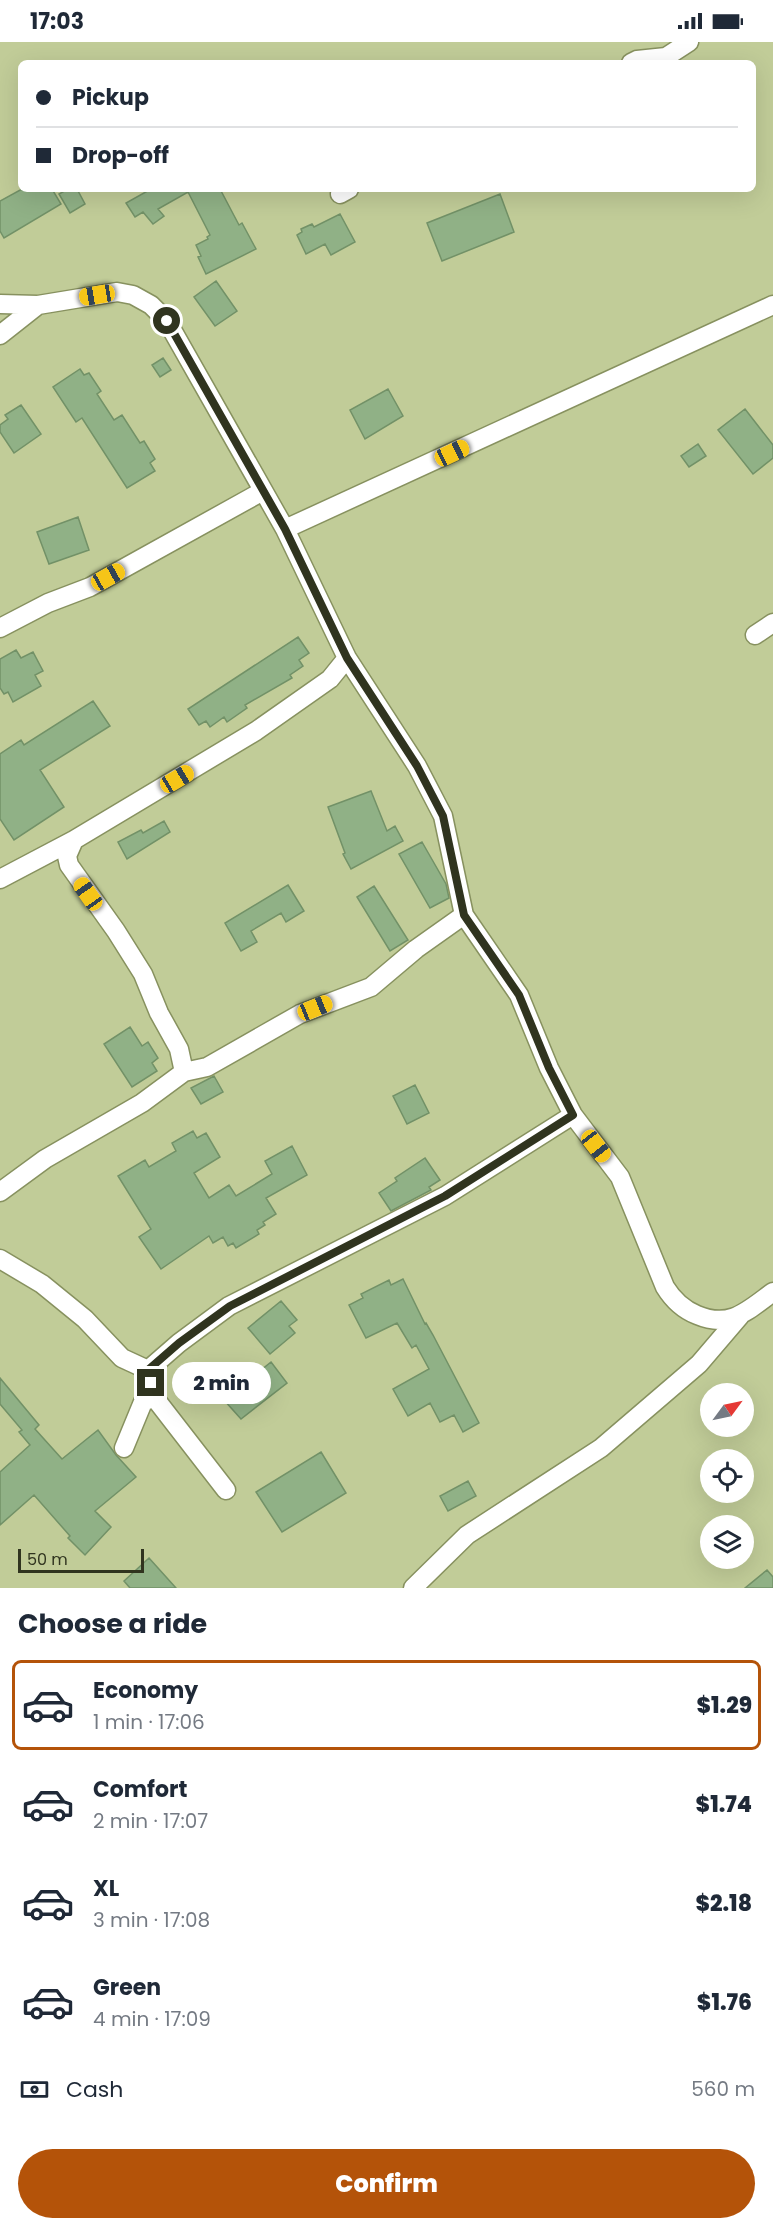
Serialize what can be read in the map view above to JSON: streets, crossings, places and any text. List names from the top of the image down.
{
  "scale_bar": "50 m",
  "north": "top right",
  "page": {
    "status": "17:03",
    "banner": ["Pickup", "Drop-off"],
    "bubble": "2 min",
    "scale": "50 m",
    "heading": "Choose a ride",
    "list": [
      {
        "name": "Economy",
        "note": "1 min · 17:06",
        "value": "$1.29"
      },
      {
        "name": "Comfort",
        "note": "2 min · 17:07",
        "value": "$1.74"
      },
      {
        "name": "XL",
        "note": "3 min · 17:08",
        "value": "$2.18"
      },
      {
        "name": "Green",
        "note": "4 min · 17:09",
        "value": "$1.76"
      }
    ],
    "pay": ["Cash", "560 m"],
    "buttons": "Confirm"
  }
}
